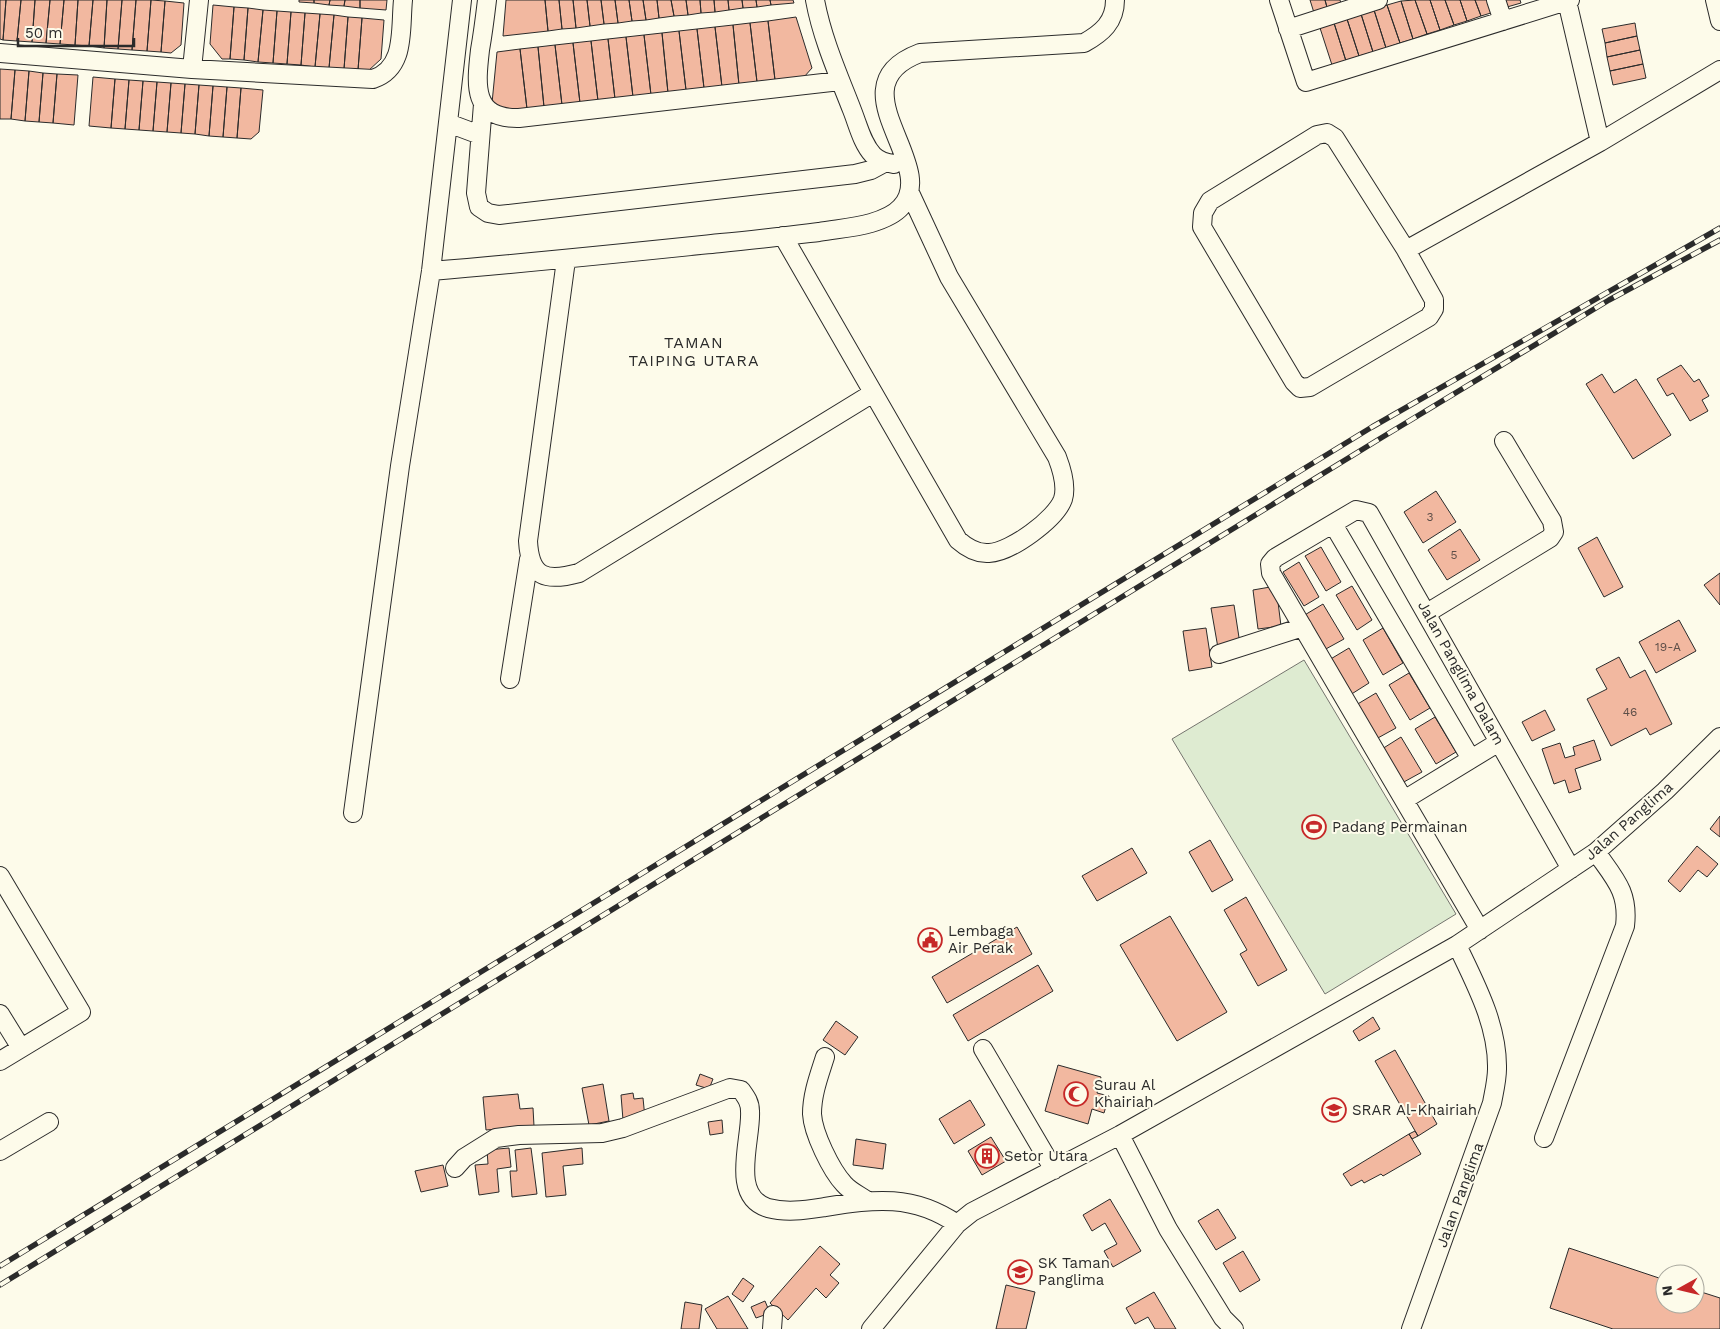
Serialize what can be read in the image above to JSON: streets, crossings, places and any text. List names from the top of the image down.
{
  "streets": {
    "street": ["Jalan Panglima Dalam", "Jalan Panglima"]
  },
  "crossings": [
    ["Jalan Panglima Dalam", "Jalan Panglima"]
  ],
  "districts": ["TAMAN TAIPING UTARA"],
  "places": {
    "sports": ["Padang Permainan"],
    "public building": ["Lembaga Air Perak"],
    "mosque": ["Surau Al Khairiah"],
    "school or university": ["SRAR Al-Khairiah", "SK Taman Panglima"],
    "building": ["Setor Utara"]
  },
  "house_numbers": [
    "3",
    "5",
    "19-A",
    "46"
  ],
  "scale_bar": "50 m",
  "north": "left"
}
